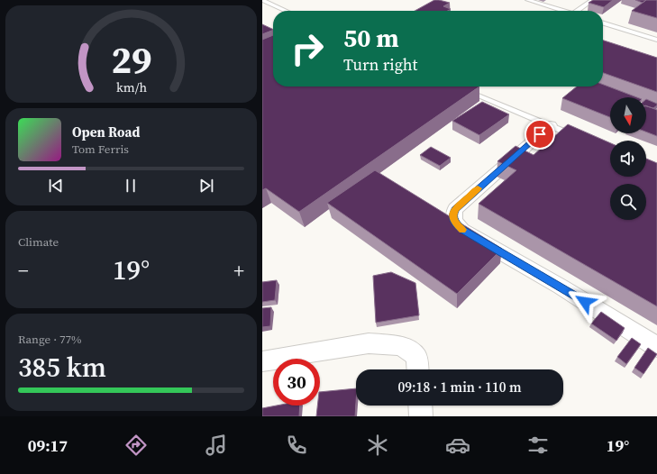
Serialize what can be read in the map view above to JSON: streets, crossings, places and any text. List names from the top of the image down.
{
  "north": "bottom",
  "page": {
    "turn": ["50 m", "Turn right"],
    "song": ["Open Road", "Tom Ferris"],
    "tile": [
      "Climate",
      ["Range · 77%", "385 km"]
    ],
    "heat": ["−", "19°", "+"],
    "limit": "30",
    "trip": "09:18 · 1 min · 110 m",
    "tabs": ["09:17", "19°"],
    "gauge": ["29", "km/h"]
  }
}
